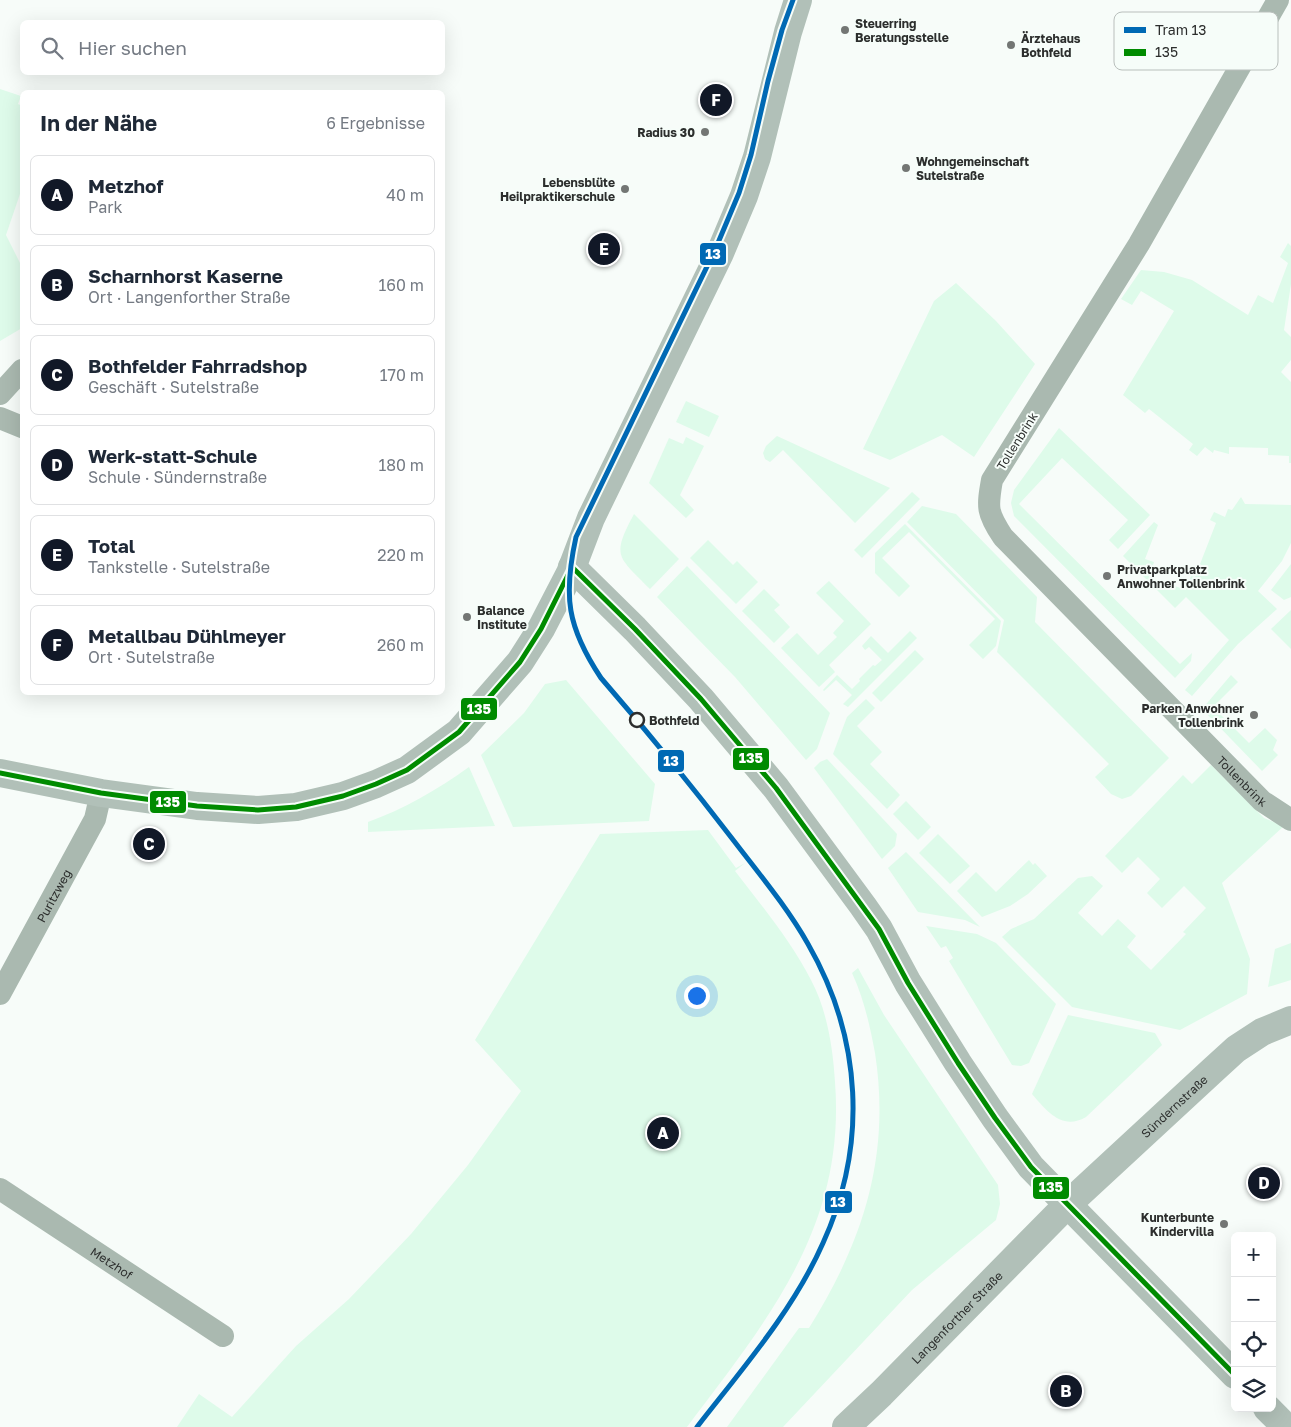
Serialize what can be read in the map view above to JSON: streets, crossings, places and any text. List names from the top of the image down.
{
  "streets": {
    "main road": ["Sündernstraße", "Langenforther Straße"],
    "street": ["Tollenbrink", "Puritzweg", "Metzhof"]
  },
  "crossings": [
    ["Sündernstraße", "Langenforther Straße"]
  ],
  "places": [
    "Steuerring Beratungsstelle",
    "Ärztehaus Bothfeld",
    "Radius 30",
    "Wohngemeinschaft Sutelstraße",
    "Lebensblüte Heilpraktikerschule",
    "Privatparkplatz Anwohner Tollenbrink",
    "Balance Institute",
    "Parken Anwohner Tollenbrink",
    "Bothfeld",
    "Kunterbunte Kindervilla"
  ],
  "lines": ["tram line 13", "transit line 135"],
  "legend": ["Tram 13", "135"],
  "page": {
    "search": "Hier suchen",
    "pins": [
      "F",
      "E",
      "C",
      "A",
      "D",
      "B"
    ],
    "heading": ["In der Nähe", "6 Ergebnisse"],
    "list": [
      {
        "mark": "A",
        "name": "Metzhof",
        "note": "Park",
        "value": "40 m"
      },
      {
        "mark": "B",
        "name": "Scharnhorst Kaserne",
        "note": "Ort · Langenforther Straße",
        "value": "160 m"
      },
      {
        "mark": "C",
        "name": "Bothfelder Fahrradshop",
        "note": "Geschäft · Sutelstraße",
        "value": "170 m"
      },
      {
        "mark": "D",
        "name": "Werk-statt-Schule",
        "note": "Schule · Sündernstraße",
        "value": "180 m"
      },
      {
        "mark": "E",
        "name": "Total",
        "note": "Tankstelle · Sutelstraße",
        "value": "220 m"
      },
      {
        "mark": "F",
        "name": "Metallbau Dühlmeyer",
        "note": "Ort · Sutelstraße",
        "value": "260 m"
      }
    ],
    "map_buttons": ["+", "−"]
  }
}
